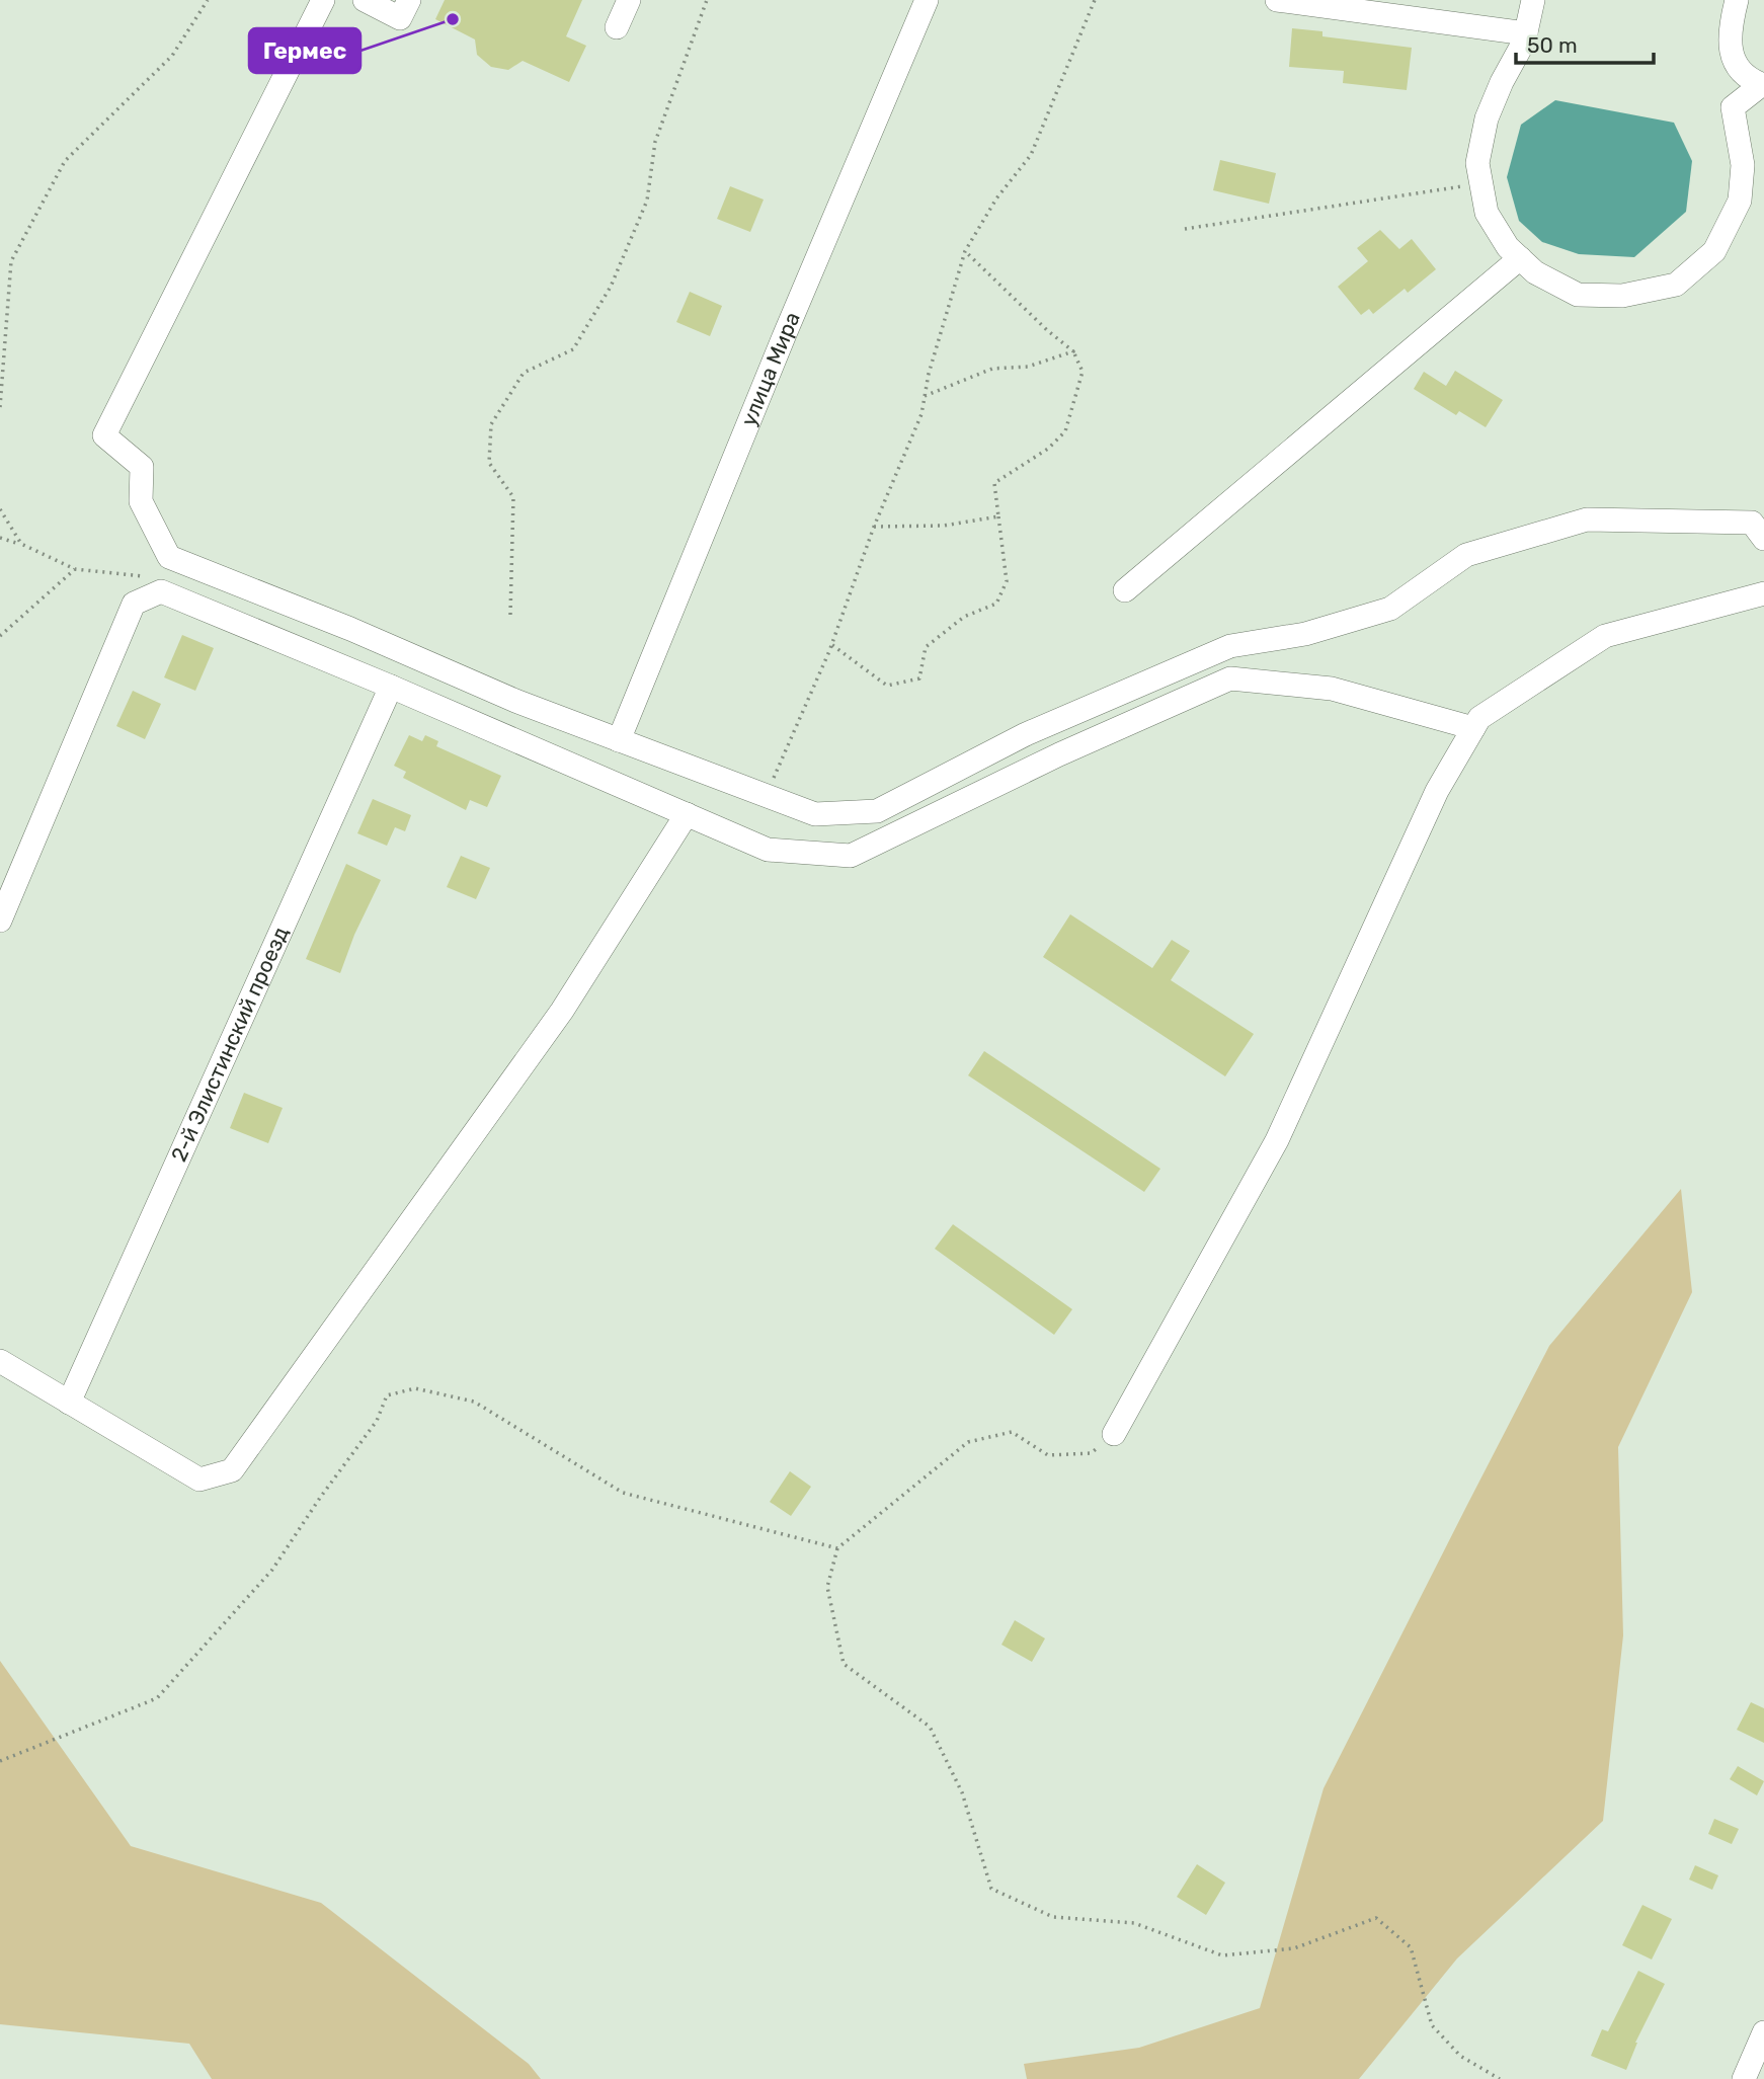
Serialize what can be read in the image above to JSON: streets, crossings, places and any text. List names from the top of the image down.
{
  "streets": {
    "street": ["улица Мира", "2-й Элистинский проезд"]
  },
  "places": ["Гермес"],
  "scale_bar": "50 m"
}
